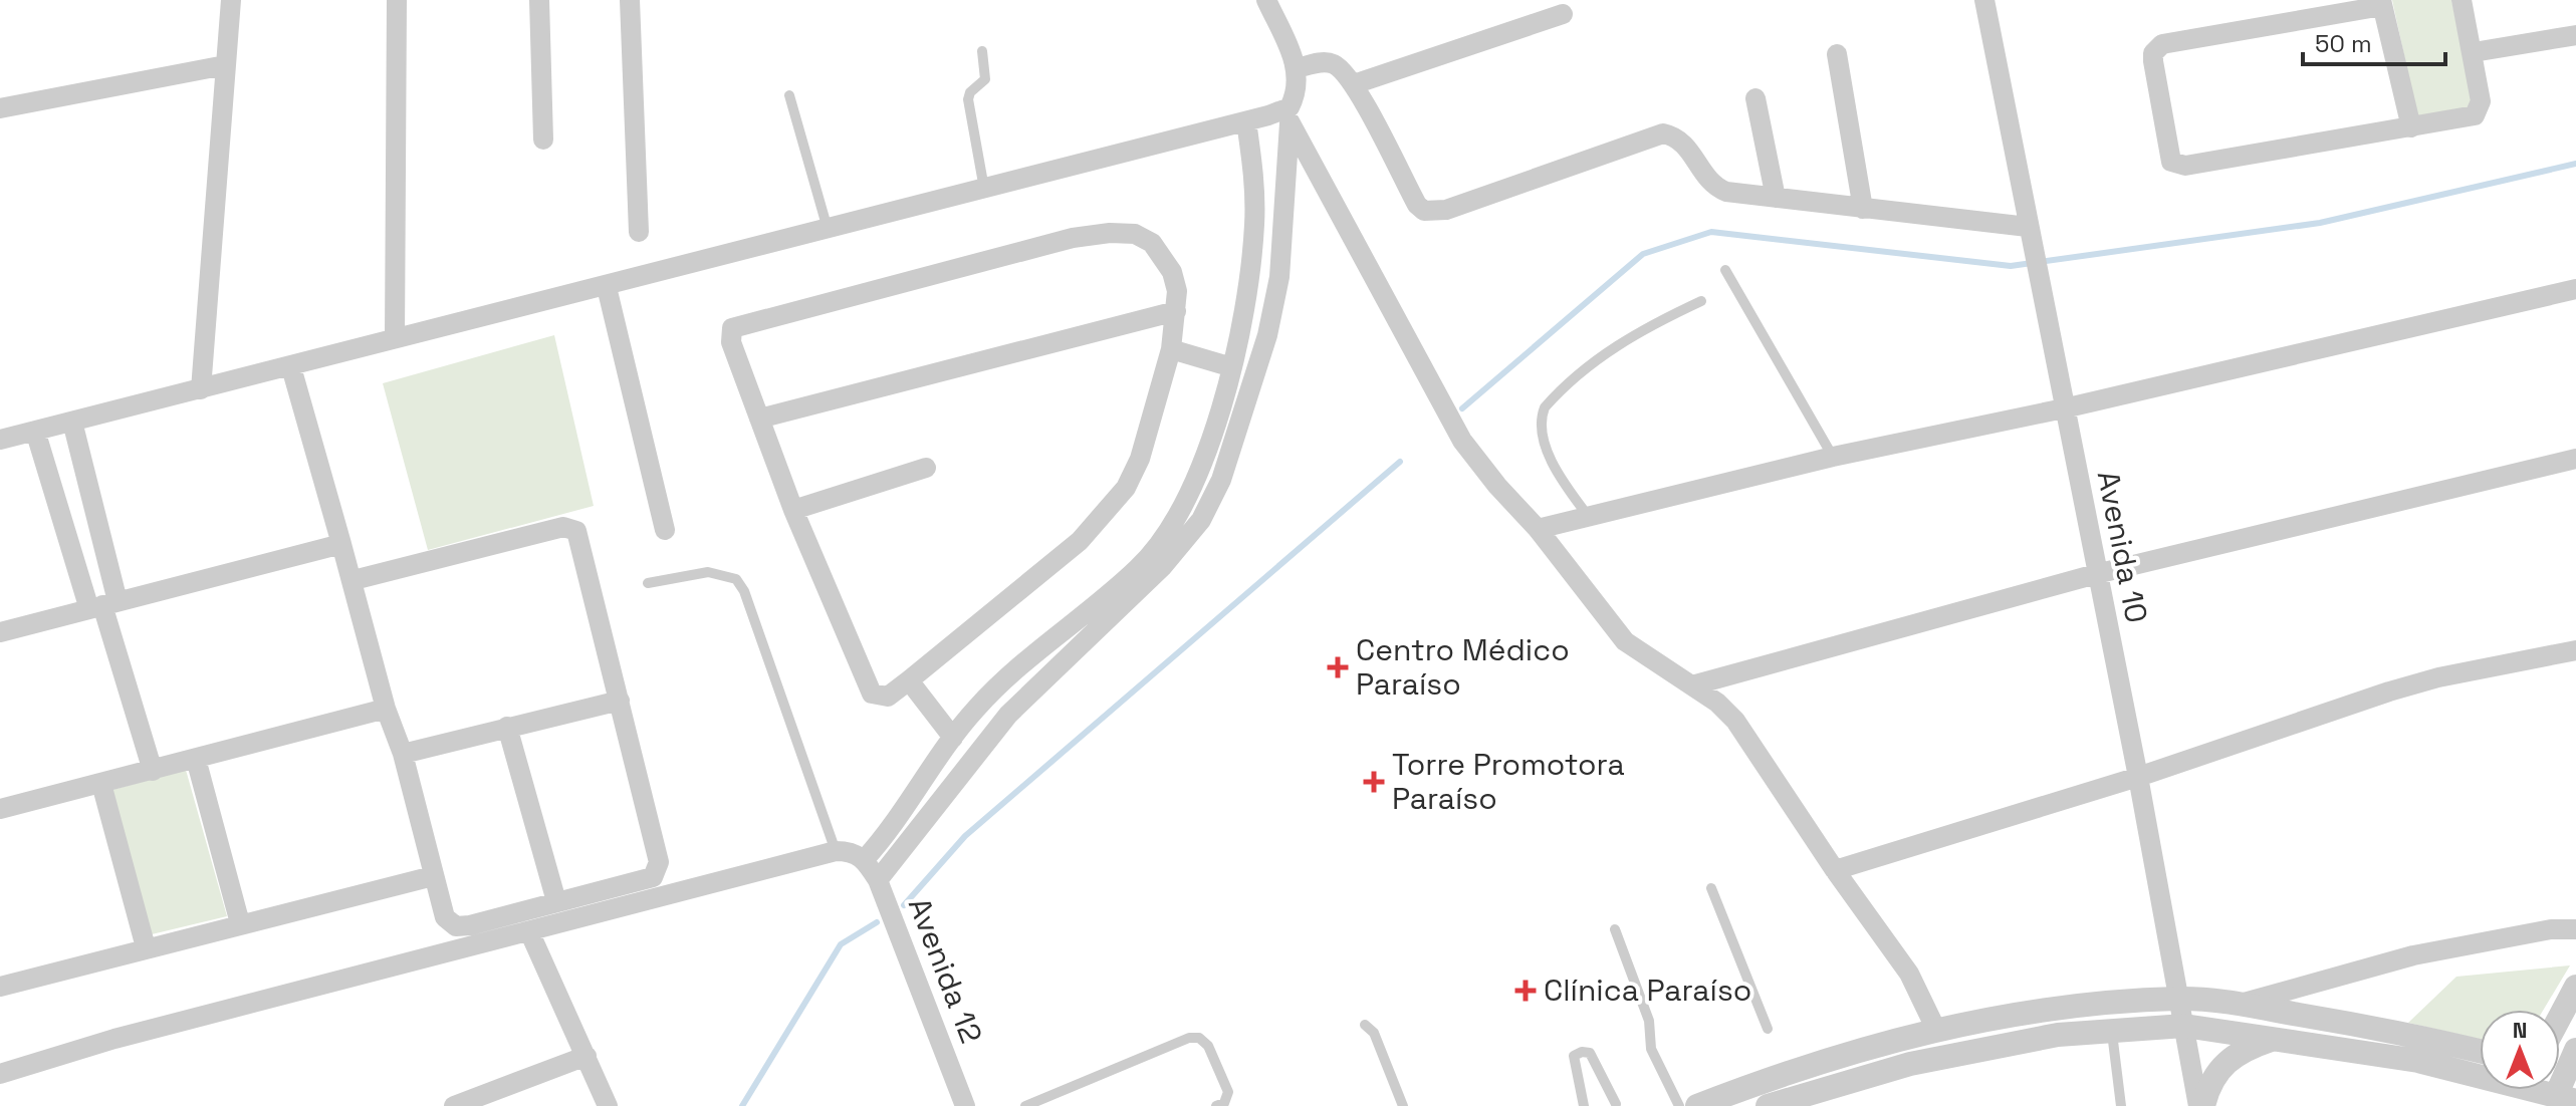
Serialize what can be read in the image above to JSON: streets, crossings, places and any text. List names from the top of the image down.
{
  "streets": {
    "street": ["Avenida 10", "Avenida 12"]
  },
  "places": {
    "health": ["Centro Médico Paraíso", "Torre Promotora Paraíso", "Clínica Paraíso"]
  },
  "scale_bar": "50 m",
  "north": "top"
}
